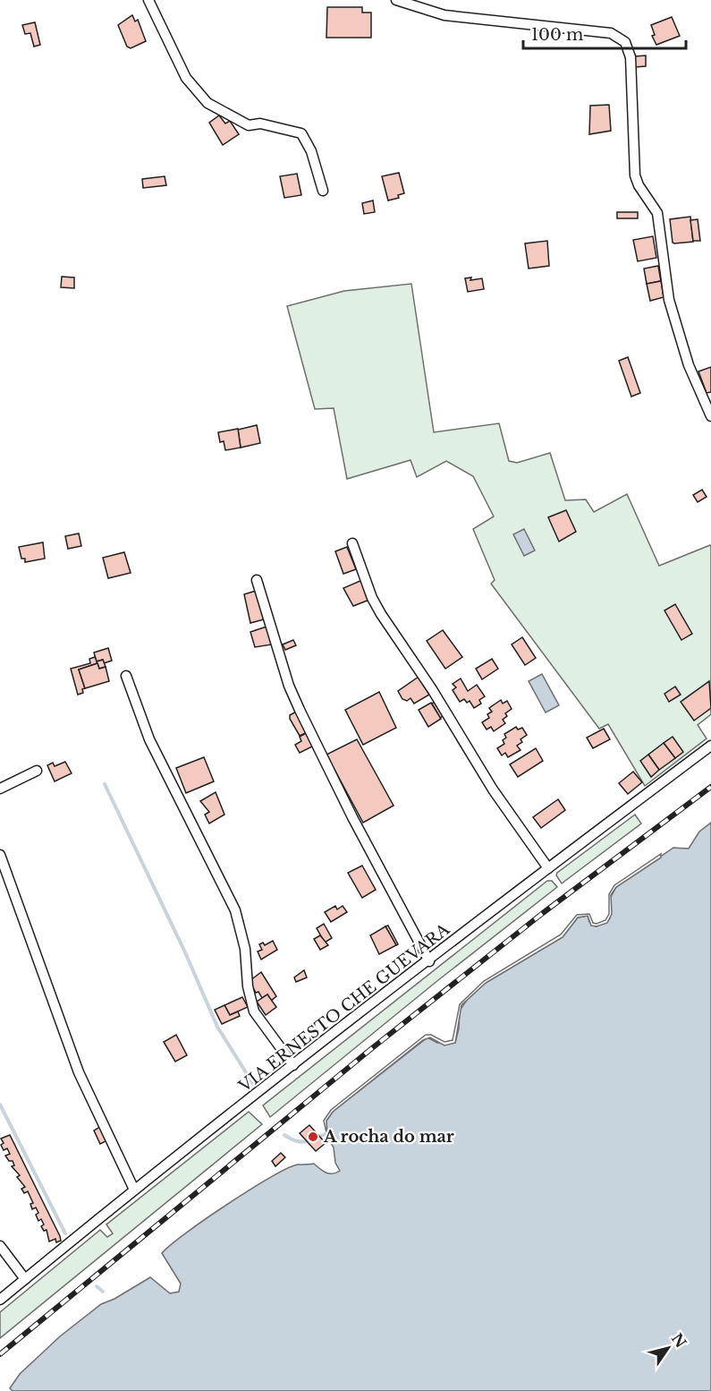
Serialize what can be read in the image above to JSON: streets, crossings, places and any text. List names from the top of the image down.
{
  "streets": {
    "street": ["VIA ERNESTO CHE GUEVARA"]
  },
  "places": ["A rocha do mar"],
  "scale_bar": "100 m",
  "north": "top right"
}
